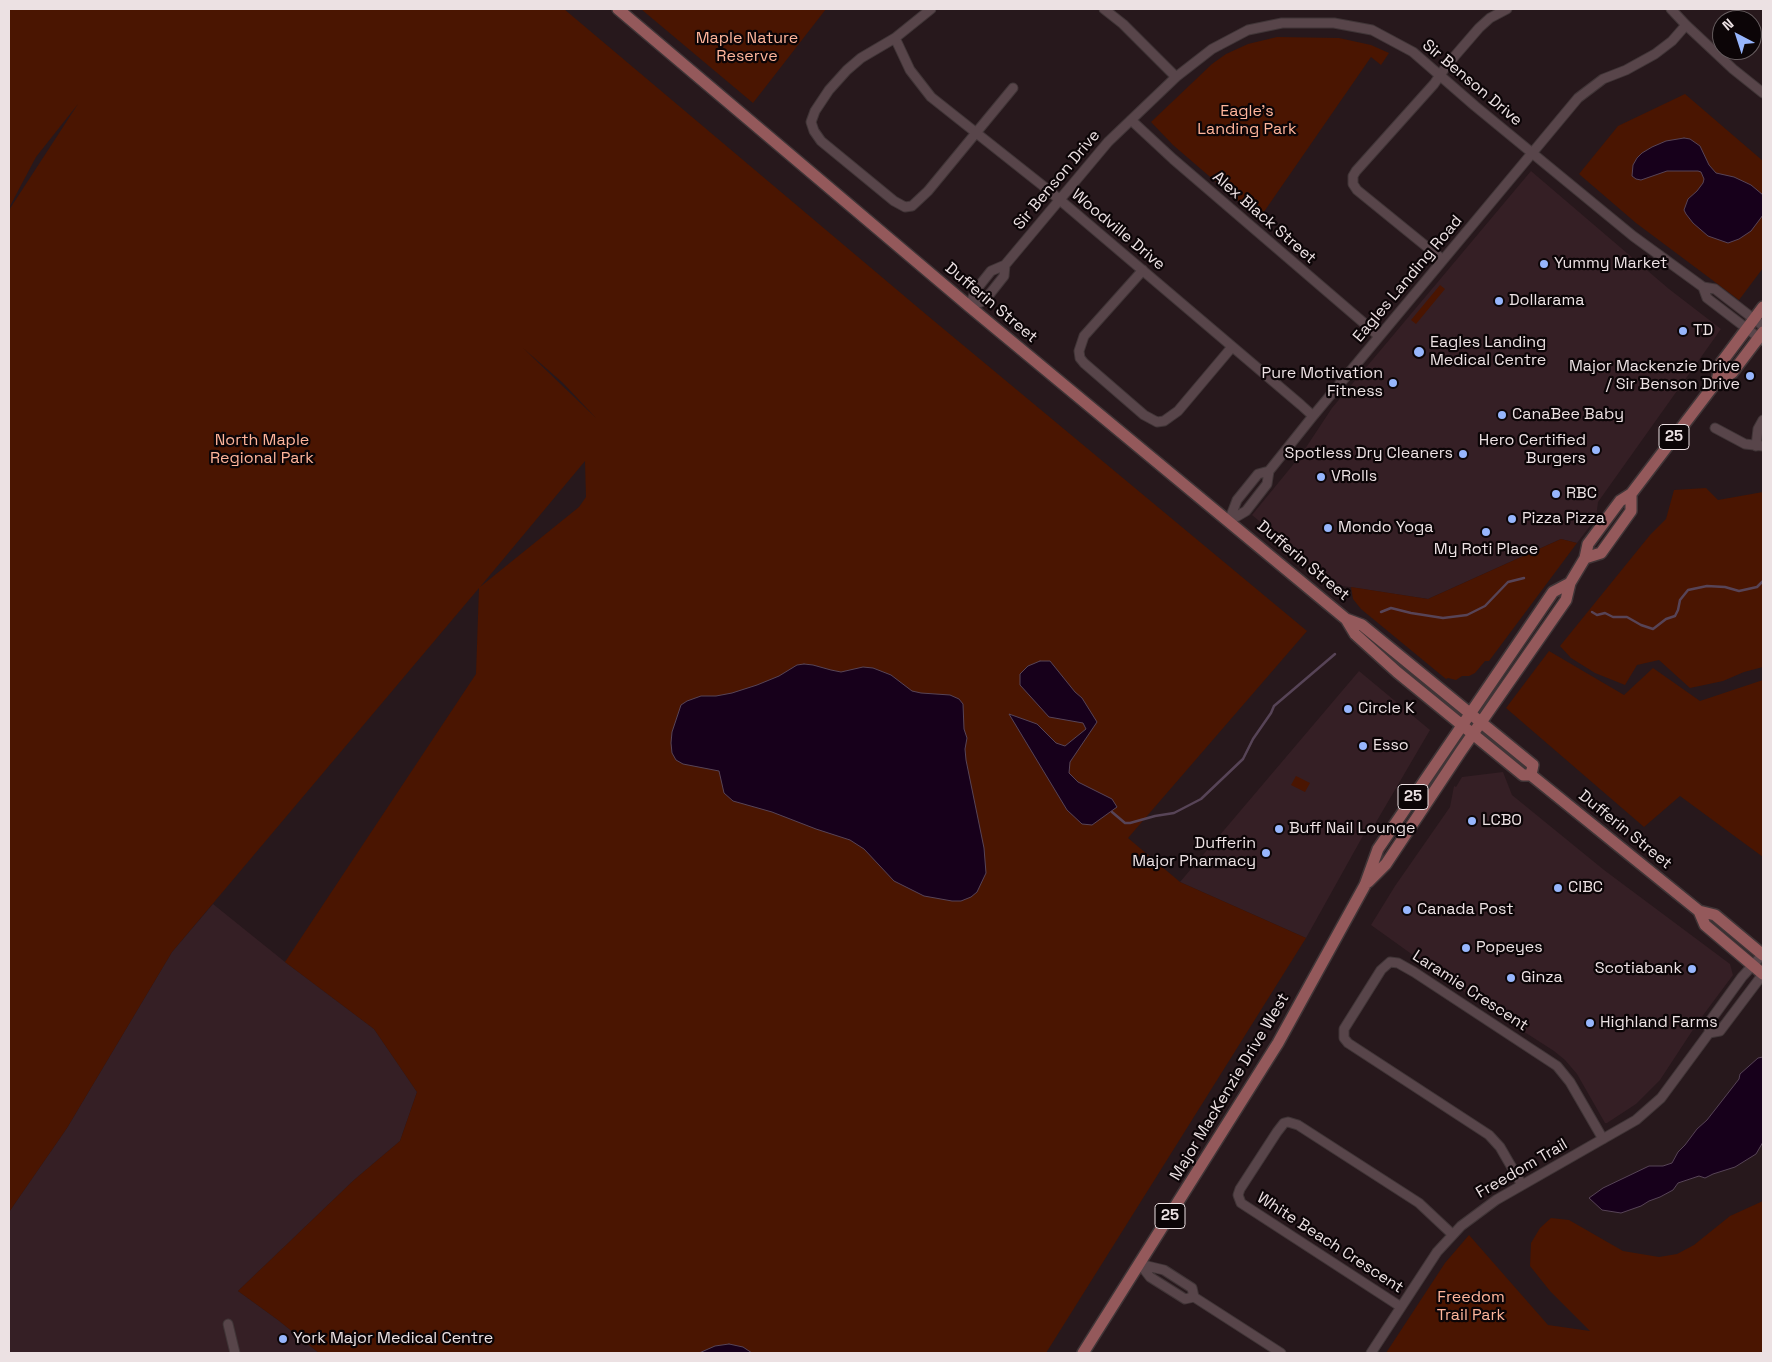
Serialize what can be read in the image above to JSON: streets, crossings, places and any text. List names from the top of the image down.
{
  "streets": {
    "main road": ["Dufferin Street", "25", "Major MacKenzie Drive West"],
    "street": [
      "Sir Benson Drive",
      "Alex Black Street",
      "Woodville Drive",
      "Eagles Landing Road",
      "Laramie Crescent",
      "Freedom Trail",
      "White Beach Crescent"
    ]
  },
  "crossings": [
    ["Sir Benson Drive", "Alex Black Street"],
    ["Sir Benson Drive", "Woodville Drive"],
    ["Sir Benson Drive", "Eagles Landing Road"],
    ["Sir Benson Drive", "Dufferin Street"],
    ["Sir Benson Drive", "Major MacKenzie Drive West"],
    ["Alex Black Street", "Eagles Landing Road"],
    ["Woodville Drive", "Eagles Landing Road"],
    ["Eagles Landing Road", "Dufferin Street"],
    ["Dufferin Street", "Major MacKenzie Drive West"],
    ["Dufferin Street", "Freedom Trail"],
    ["Laramie Crescent", "Freedom Trail"],
    ["Freedom Trail", "White Beach Crescent"]
  ],
  "parks": [
    "Maple Nature Reserve",
    "Eagle's Landing Park",
    "North Maple Regional Park",
    "Freedom Trail Park"
  ],
  "places": [
    "Yummy Market",
    "Dollarama",
    "TD",
    "Eagles Landing Medical Centre",
    "Major Mackenzie Drive / Sir Benson Drive",
    "Pure Motivation Fitness",
    "CanaBee Baby",
    "Hero Certified Burgers",
    "Spotless Dry Cleaners",
    "VRolls",
    "RBC",
    "Pizza Pizza",
    "Mondo Yoga",
    "My Roti Place",
    "Circle K",
    "Esso",
    "LCBO",
    "Buff Nail Lounge",
    "Dufferin Major Pharmacy",
    "CIBC",
    "Canada Post",
    "Popeyes",
    "Scotiabank",
    "Ginza",
    "Highland Farms",
    "York Major Medical Centre"
  ],
  "north": "top left"
}
